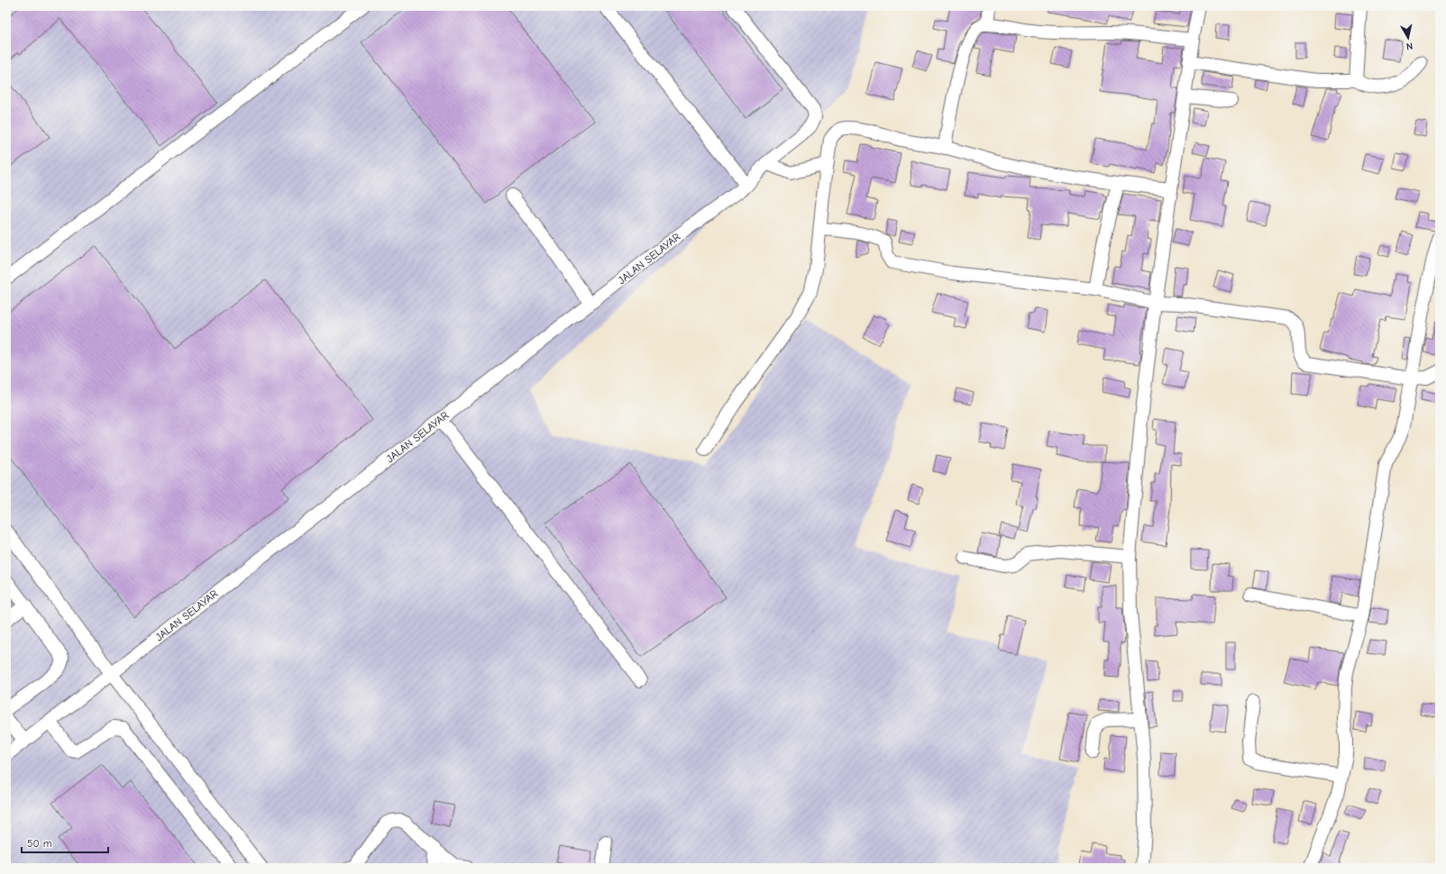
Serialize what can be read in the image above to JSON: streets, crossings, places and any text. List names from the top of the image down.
{
  "streets": {
    "street": ["JALAN SELAYAR"]
  },
  "scale_bar": "50 m",
  "north": "bottom"
}
